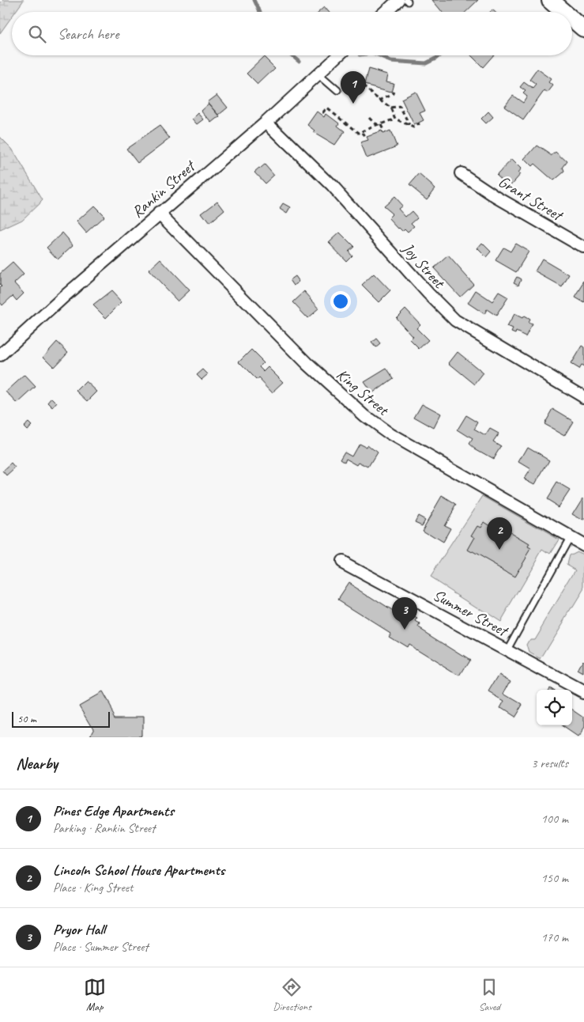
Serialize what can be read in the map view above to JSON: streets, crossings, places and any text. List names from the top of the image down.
{
  "streets": {
    "street": [
      "Rankin Street",
      "Grant Street",
      "Joy Street",
      "King Street",
      "Summer Street"
    ]
  },
  "crossings": [
    ["Rankin Street", "Joy Street"],
    ["Rankin Street", "King Street"]
  ],
  "scale_bar": "50 m",
  "page": {
    "search": "Search here",
    "pins": ["1", "2", "3"],
    "scale": "50 m",
    "heading": ["Nearby", "3 results"],
    "list": [
      {
        "mark": "1",
        "name": "Pines Edge Apartments",
        "note": "Parking · Rankin Street",
        "value": "100 m"
      },
      {
        "mark": "2",
        "name": "Lincoln School House Apartments",
        "note": "Place · King Street",
        "value": "150 m"
      },
      {
        "mark": "3",
        "name": "Pryor Hall",
        "note": "Place · Summer Street",
        "value": "170 m"
      }
    ],
    "nav": ["Map", "Directions", "Saved"]
  }
}
